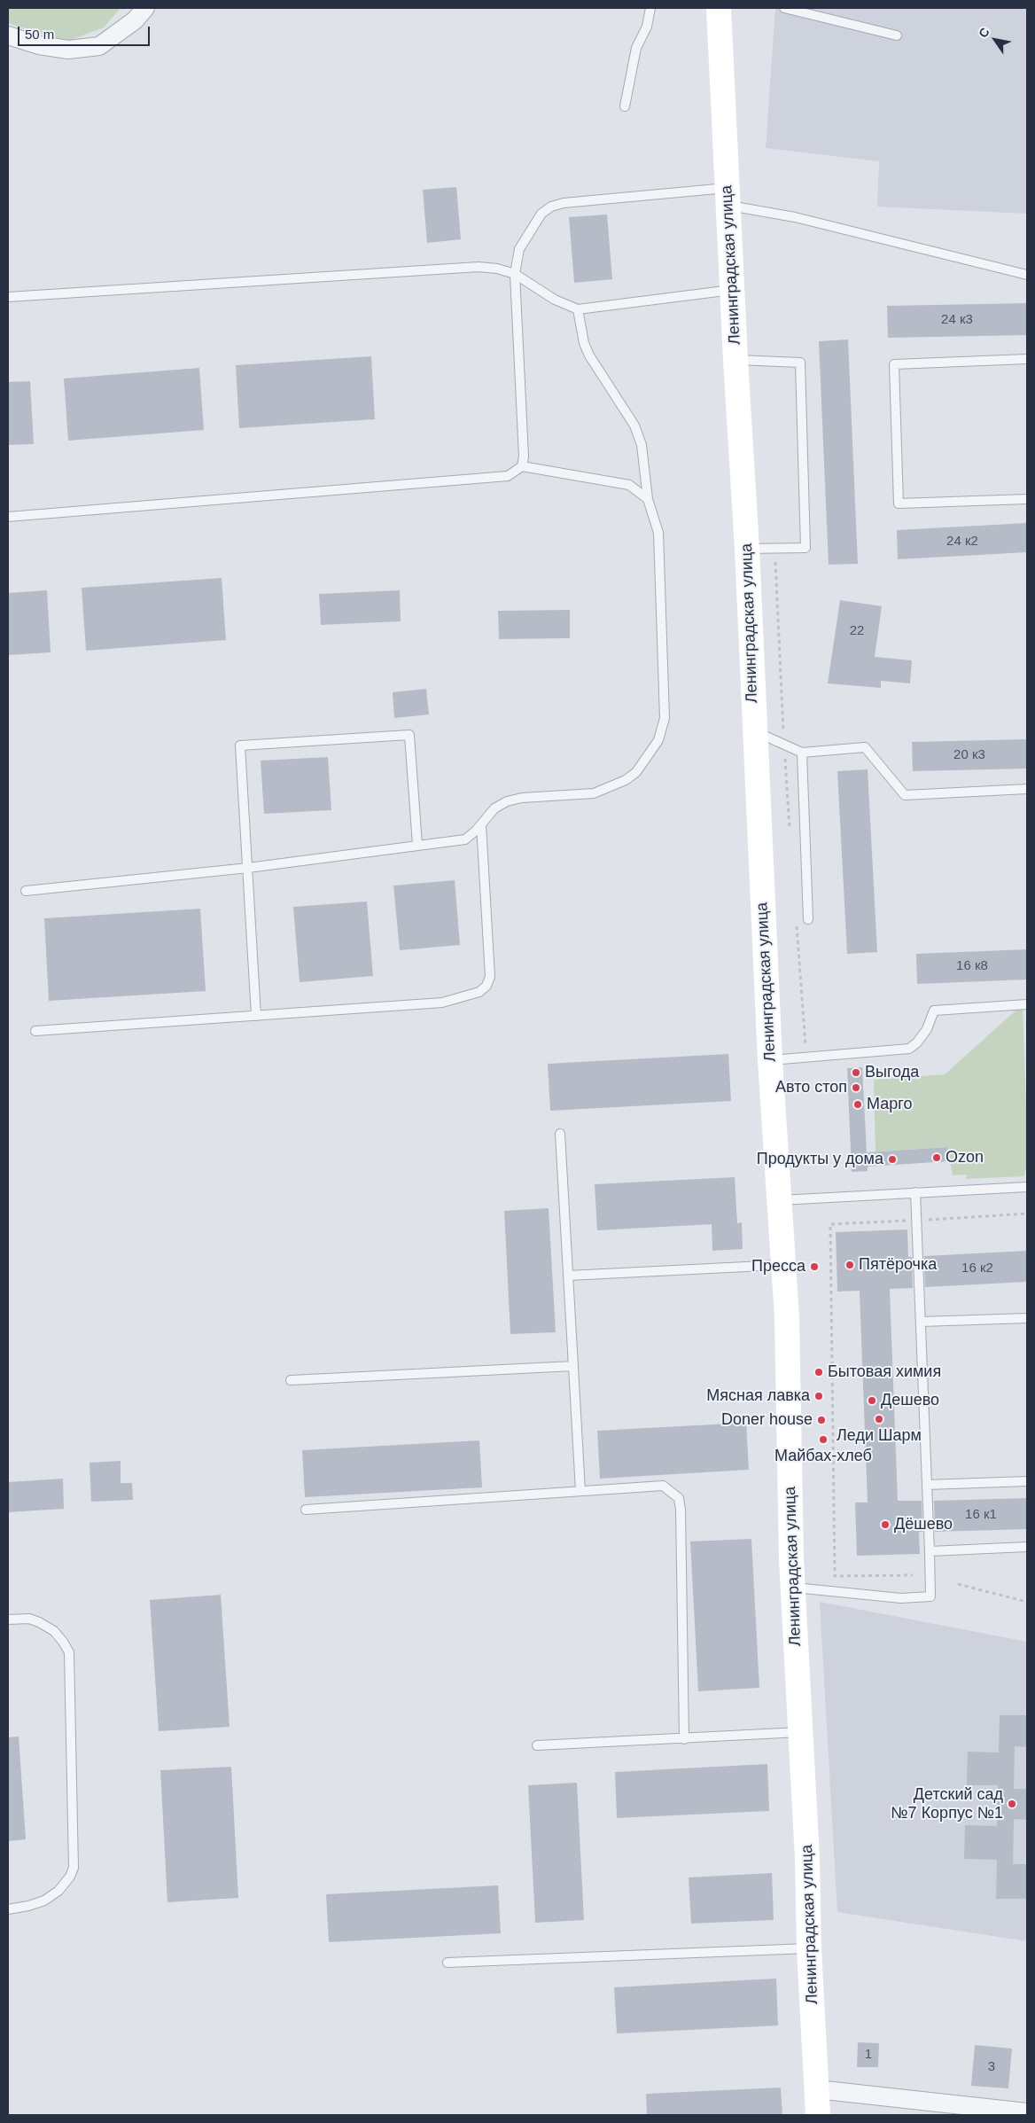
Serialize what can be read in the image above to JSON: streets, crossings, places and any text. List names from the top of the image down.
{
  "streets": {
    "street": ["Ленинградская улица"]
  },
  "places": [
    "Выгода",
    "Авто стоп",
    "Марго",
    "Ozon",
    "Продукты у дома",
    "Пятёрочка",
    "Пресса",
    "Бытовая химия",
    "Мясная лавка",
    "Дешево",
    "Леди Шарм",
    "Doner house",
    "Майбах-хлеб",
    "Дёшево",
    "Детский сад №7 Корпус №1"
  ],
  "house_numbers": [
    "24 к3",
    "24 к2",
    "22",
    "20 к3",
    "16 к8",
    "16 к2",
    "16 к1",
    "1",
    "3"
  ],
  "scale_bar": "50 m",
  "north": "top left"
}
